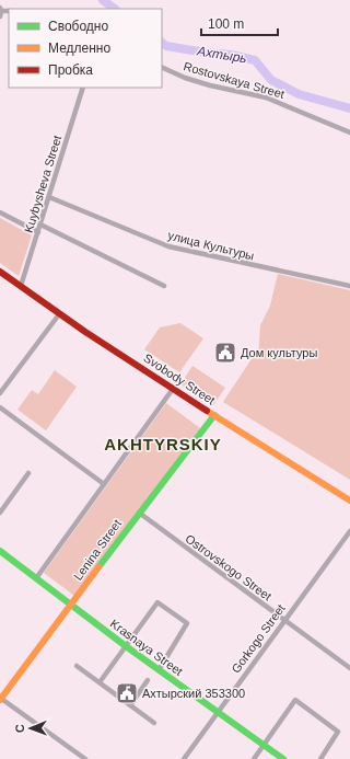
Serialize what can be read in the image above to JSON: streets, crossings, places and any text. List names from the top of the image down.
{
  "streets": {
    "street": [
      "Rostovskaya Street",
      "Kuybysheva Street",
      "улица Культуры",
      "Svobody Street",
      "Lenina Street",
      "Ostrovskogo Street",
      "Gorkogo Street",
      "Krasnaya Street"
    ]
  },
  "crossings": [
    ["Kuybysheva Street", "улица Культуры"],
    ["Kuybysheva Street", "Svobody Street"],
    ["Svobody Street", "Lenina Street"],
    ["Lenina Street", "Ostrovskogo Street"],
    ["Lenina Street", "Krasnaya Street"],
    ["Ostrovskogo Street", "Gorkogo Street"],
    ["Gorkogo Street", "Krasnaya Street"]
  ],
  "districts": ["AKHTYRSKIY"],
  "water": ["Ахтырь"],
  "places": {
    "public building": ["Дом культуры", "Ахтырский 353300"]
  },
  "legend": ["Свободно", "Медленно", "Пробка"],
  "scale_bar": "100 m",
  "north": "left"
}
